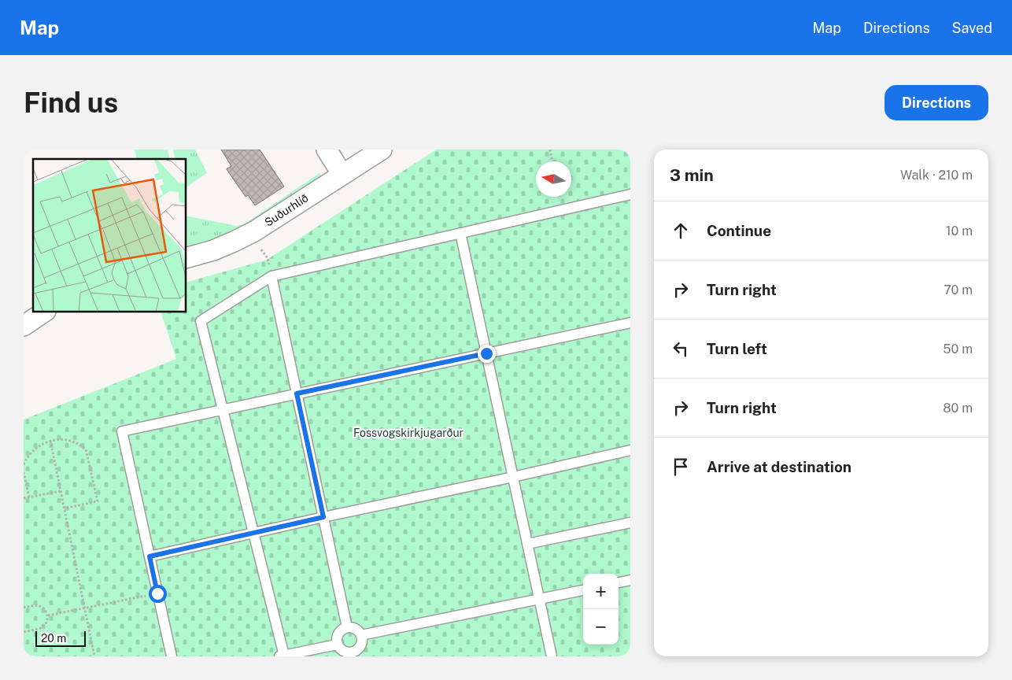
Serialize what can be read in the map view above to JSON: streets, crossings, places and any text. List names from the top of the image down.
{
  "streets": {
    "street": ["Suðurhlíð"]
  },
  "parks": ["Fossvogskirkjugarður"],
  "scale_bar": "20 m",
  "north": "left",
  "page": {
    "header": "Map",
    "nav": ["Map", "Directions", "Saved"],
    "buttons": "Directions",
    "title": "Find us",
    "heading": ["3 min", "Walk · 210 m"],
    "list": [
      ["Continue", "10 m"],
      ["Turn right", "70 m"],
      ["Turn left", "50 m"],
      ["Turn right", "80 m"],
      "Arrive at destination"
    ],
    "map_buttons": ["+", "−"],
    "scale": "20 m"
  }
}
